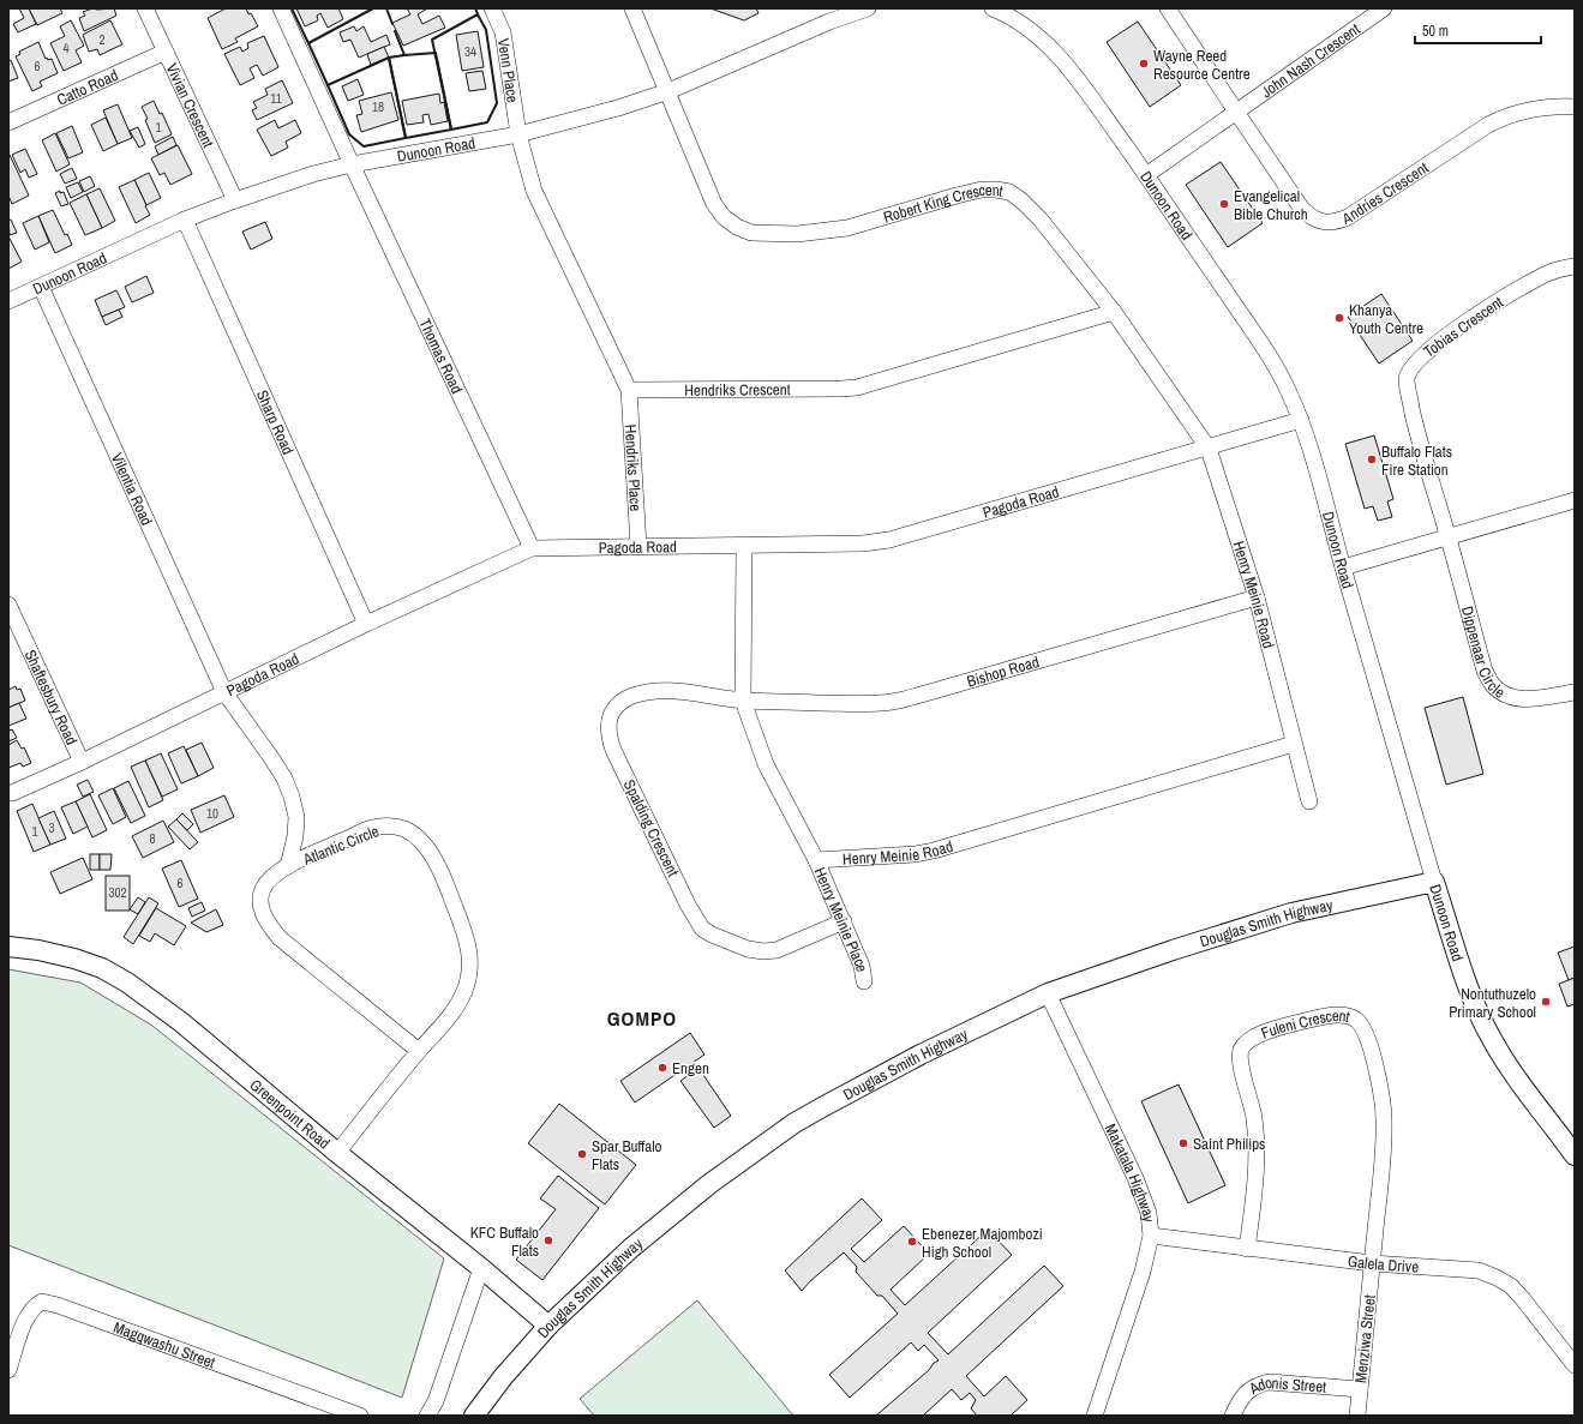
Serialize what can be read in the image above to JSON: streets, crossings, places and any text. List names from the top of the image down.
{
  "streets": {
    "street": [
      "John Nash Crescent",
      "Venn Place",
      "Catto Road",
      "Vivian Crescent",
      "Dunoon Road",
      "Andries Crescent",
      "Robert King Crescent",
      "Tobias Crescent",
      "Thomas Road",
      "Hendriks Crescent",
      "Sharp Road",
      "Hendriks Place",
      "Vilentia Road",
      "Pagoda Road",
      "Henry Meinie Road",
      "Dippenaar Circle",
      "Bishop Road",
      "Shaftesbury Road",
      "Spalding Crescent",
      "Atlantic Circle",
      "Henry Meinie Place",
      "Douglas Smith Highway",
      "Fuleni Crescent",
      "Greenpoint Road",
      "Makatala Highway",
      "Galela Drive",
      "Menziwa Street",
      "Magqwashu Street",
      "Adonis Street"
    ]
  },
  "crossings": [
    ["John Nash Crescent", "Dunoon Road"],
    ["John Nash Crescent", "Andries Crescent"],
    ["Venn Place", "Dunoon Road"],
    ["Catto Road", "Vivian Crescent"],
    ["Vivian Crescent", "Dunoon Road"],
    ["Dunoon Road", "Robert King Crescent"],
    ["Dunoon Road", "Thomas Road"],
    ["Dunoon Road", "Sharp Road"],
    ["Dunoon Road", "Vilentia Road"],
    ["Dunoon Road", "Pagoda Road"],
    ["Dunoon Road", "Douglas Smith Highway"],
    ["Robert King Crescent", "Hendriks Crescent"],
    ["Robert King Crescent", "Pagoda Road"],
    ["Robert King Crescent", "Henry Meinie Road"],
    ["Tobias Crescent", "Dippenaar Circle"],
    ["Thomas Road", "Pagoda Road"],
    ["Hendriks Crescent", "Hendriks Place"],
    ["Sharp Road", "Pagoda Road"],
    ["Hendriks Place", "Pagoda Road"],
    ["Vilentia Road", "Pagoda Road"],
    ["Vilentia Road", "Atlantic Circle"],
    ["Pagoda Road", "Henry Meinie Road"],
    ["Pagoda Road", "Shaftesbury Road"],
    ["Henry Meinie Road", "Bishop Road"],
    ["Henry Meinie Road", "Henry Meinie Place"],
    ["Bishop Road", "Spalding Crescent"],
    ["Spalding Crescent", "Henry Meinie Place"],
    ["Atlantic Circle", "Greenpoint Road"],
    ["Douglas Smith Highway", "Greenpoint Road"],
    ["Douglas Smith Highway", "Makatala Highway"],
    ["Fuleni Crescent", "Galela Drive"],
    ["Fuleni Crescent", "Menziwa Street"],
    ["Makatala Highway", "Galela Drive"],
    ["Galela Drive", "Menziwa Street"],
    ["Menziwa Street", "Adonis Street"]
  ],
  "districts": ["GOMPO"],
  "places": [
    "Wayne Reed Resource Centre",
    "Evangelical Bible Church",
    "Khanya Youth Centre",
    "Buffalo Flats Fire Station",
    "Nontuthuzelo Primary School",
    "Engen",
    "Saint Philips",
    "Spar Buffalo Flats",
    "KFC Buffalo Flats",
    "Ebenezer Majombozi High School"
  ],
  "house_numbers": [
    "2",
    "4",
    "34",
    "6",
    "11",
    "18",
    "1",
    "10",
    "3",
    "1",
    "8",
    "6",
    "302"
  ],
  "scale_bar": "50 m"
}
